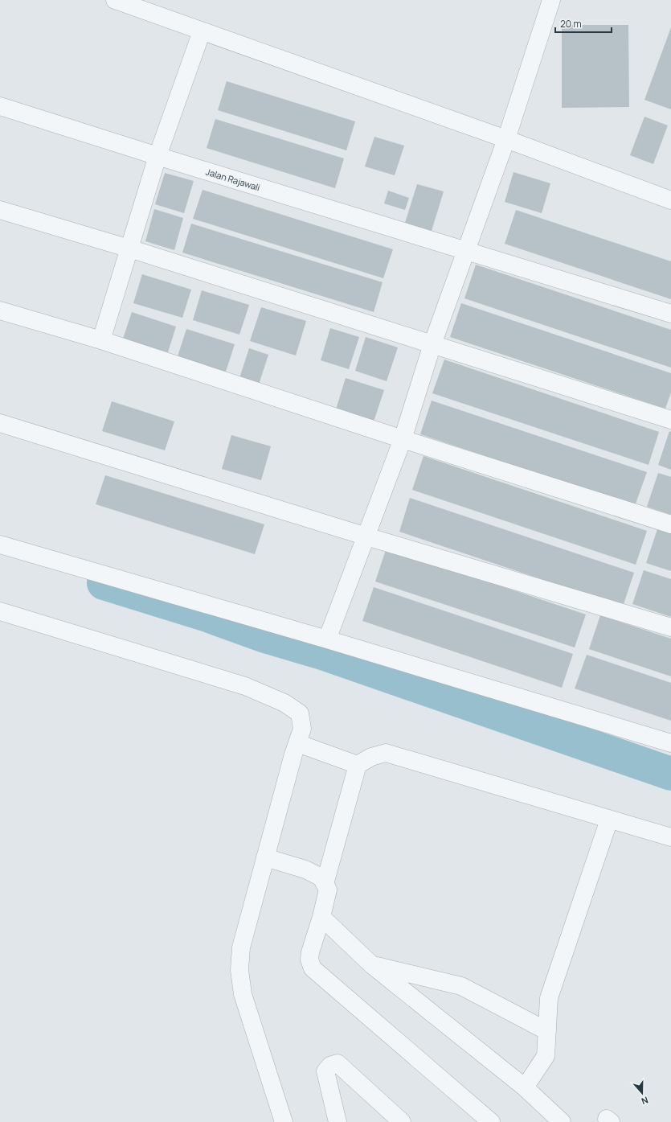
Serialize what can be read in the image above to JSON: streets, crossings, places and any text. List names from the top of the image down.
{
  "streets": {
    "street": ["Jalan Rajawali"]
  },
  "scale_bar": "20 m",
  "north": "bottom"
}
